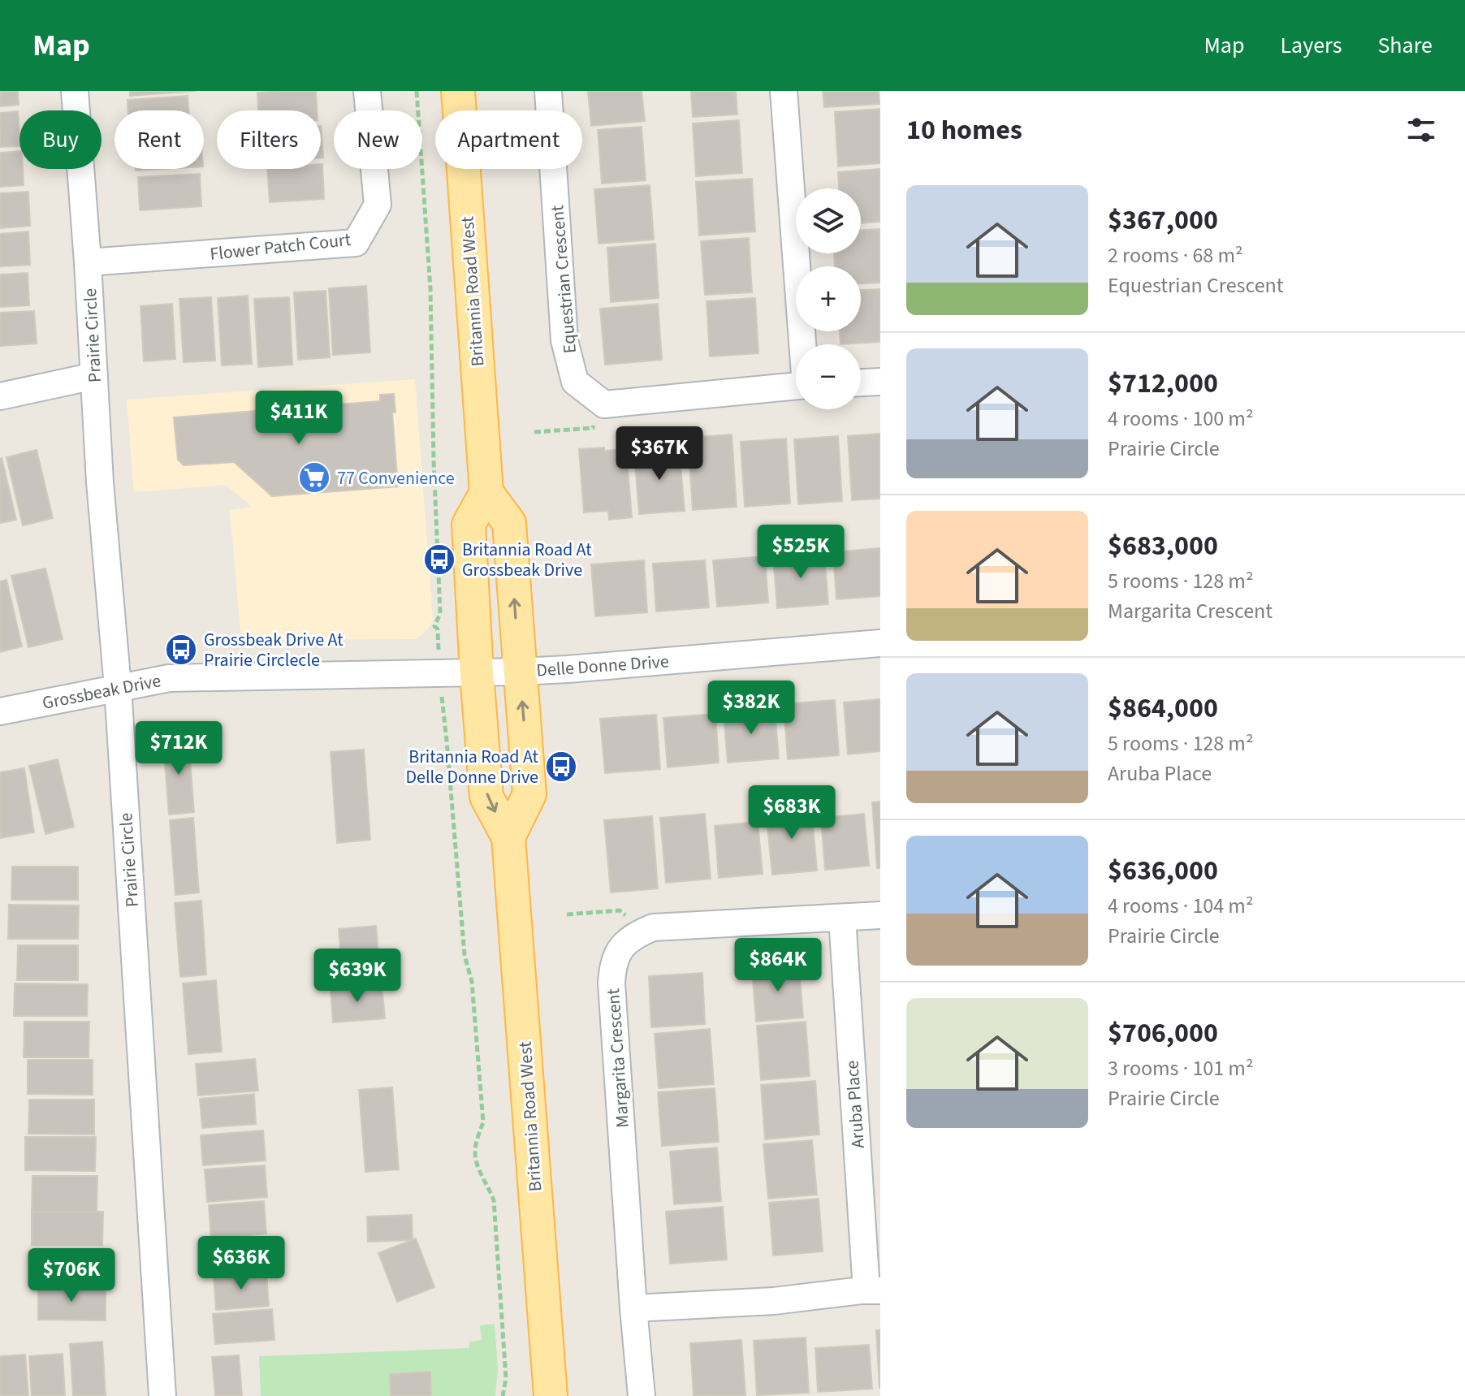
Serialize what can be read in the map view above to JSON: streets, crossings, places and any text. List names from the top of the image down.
{
  "streets": {
    "main road": ["Britannia Road West"],
    "street": [
      "Flower Patch Court",
      "Equestrian Crescent",
      "Prairie Circle",
      "Delle Donne Drive",
      "Grossbeak Drive",
      "Margarita Crescent",
      "Aruba Place"
    ]
  },
  "crossings": [
    ["Flower Patch Court", "Prairie Circle"],
    ["Britannia Road West", "Delle Donne Drive"],
    ["Britannia Road West", "Grossbeak Drive"],
    ["Prairie Circle", "Grossbeak Drive"],
    ["Delle Donne Drive", "Grossbeak Drive"]
  ],
  "places": {
    "supermarket": ["77 Convenience"],
    "bus stop": ["Britannia Road At Grossbeak Drive", "Grossbeak Drive At Prairie Circlecle", "Britannia Road At Delle Donne Drive"]
  },
  "page": {
    "header": "Map",
    "nav": ["Map", "Layers", "Share"],
    "heading": "10 homes",
    "chip": [
      "Buy",
      "Rent",
      "Filters",
      "New",
      "Apartment"
    ],
    "list": [
      {
        "name": "$367,000",
        "note": "2 rooms · 68 m² · Equestrian Crescent"
      },
      {
        "name": "$712,000",
        "note": "4 rooms · 100 m² · Prairie Circle"
      },
      {
        "name": "$683,000",
        "note": "5 rooms · 128 m² · Margarita Crescent"
      },
      {
        "name": "$864,000",
        "note": "5 rooms · 128 m² · Aruba Place"
      },
      {
        "name": "$636,000",
        "note": "4 rooms · 104 m² · Prairie Circle"
      },
      {
        "name": "$706,000",
        "note": "3 rooms · 101 m² · Prairie Circle"
      }
    ],
    "map_buttons": ["+", "−"],
    "price": [
      "$411K",
      "$367K",
      "$525K",
      "$382K",
      "$712K",
      "$683K",
      "$864K",
      "$639K",
      "$636K",
      "$706K"
    ]
  }
}
